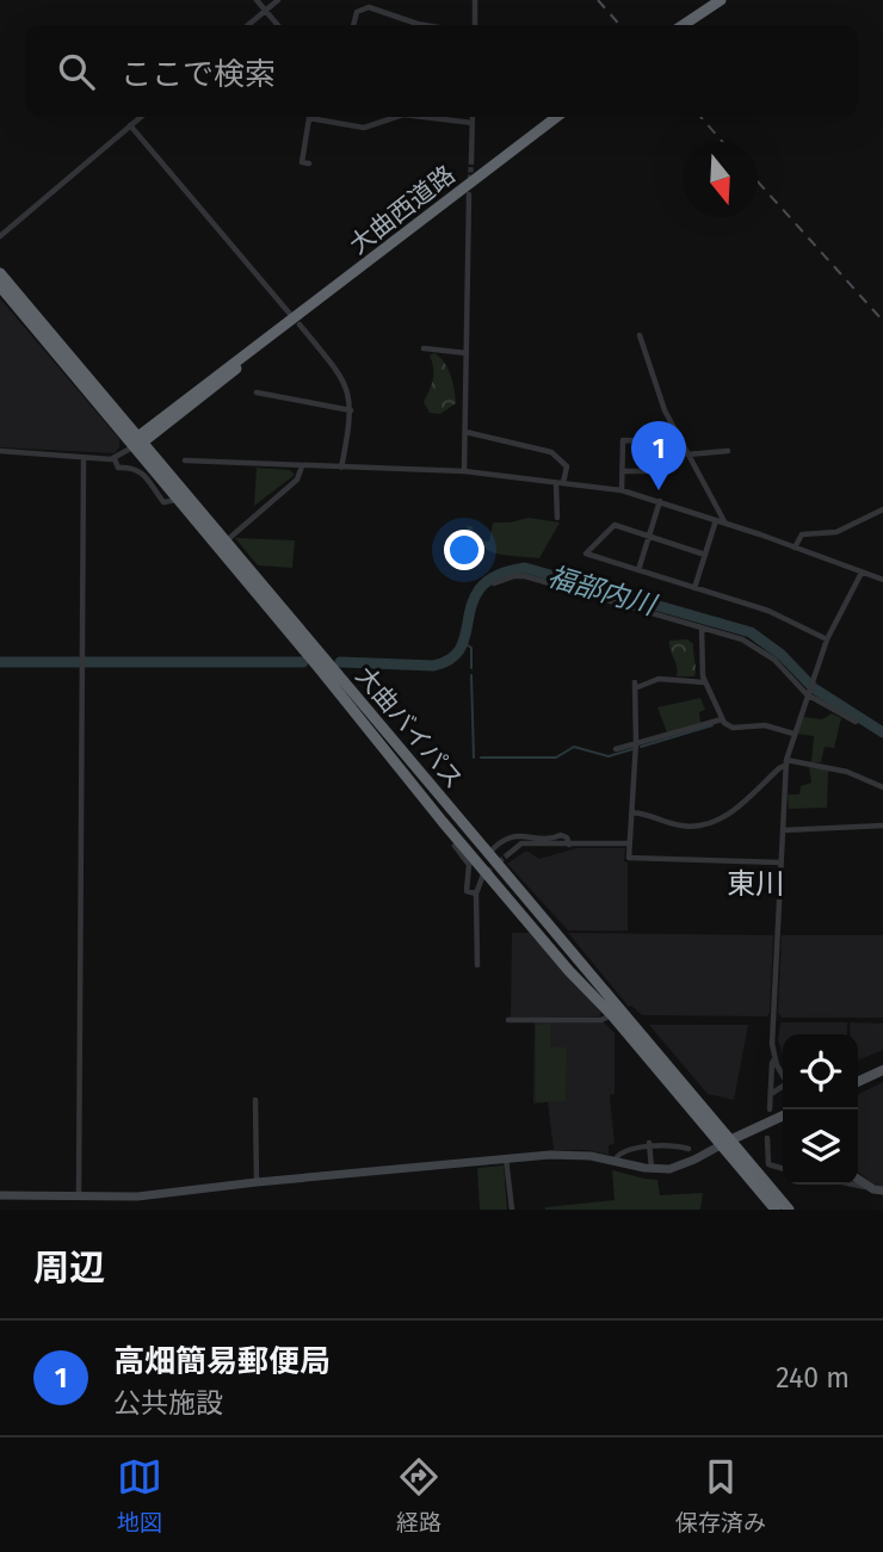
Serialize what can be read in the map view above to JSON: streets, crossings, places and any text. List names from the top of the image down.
{
  "streets": {
    "highway": ["大曲西道路", "大曲バイパス"]
  },
  "crossings": [
    ["大曲西道路", "大曲バイパス"]
  ],
  "districts": ["東川"],
  "water": ["福部内川"],
  "north": "bottom",
  "page": {
    "search": "ここで検索",
    "pins": "1",
    "heading": "周辺",
    "list": [
      {
        "mark": "1",
        "name": "高畑簡易郵便局",
        "note": "公共施設",
        "value": "240 m"
      }
    ],
    "nav": ["地図", "経路", "保存済み"]
  }
}
